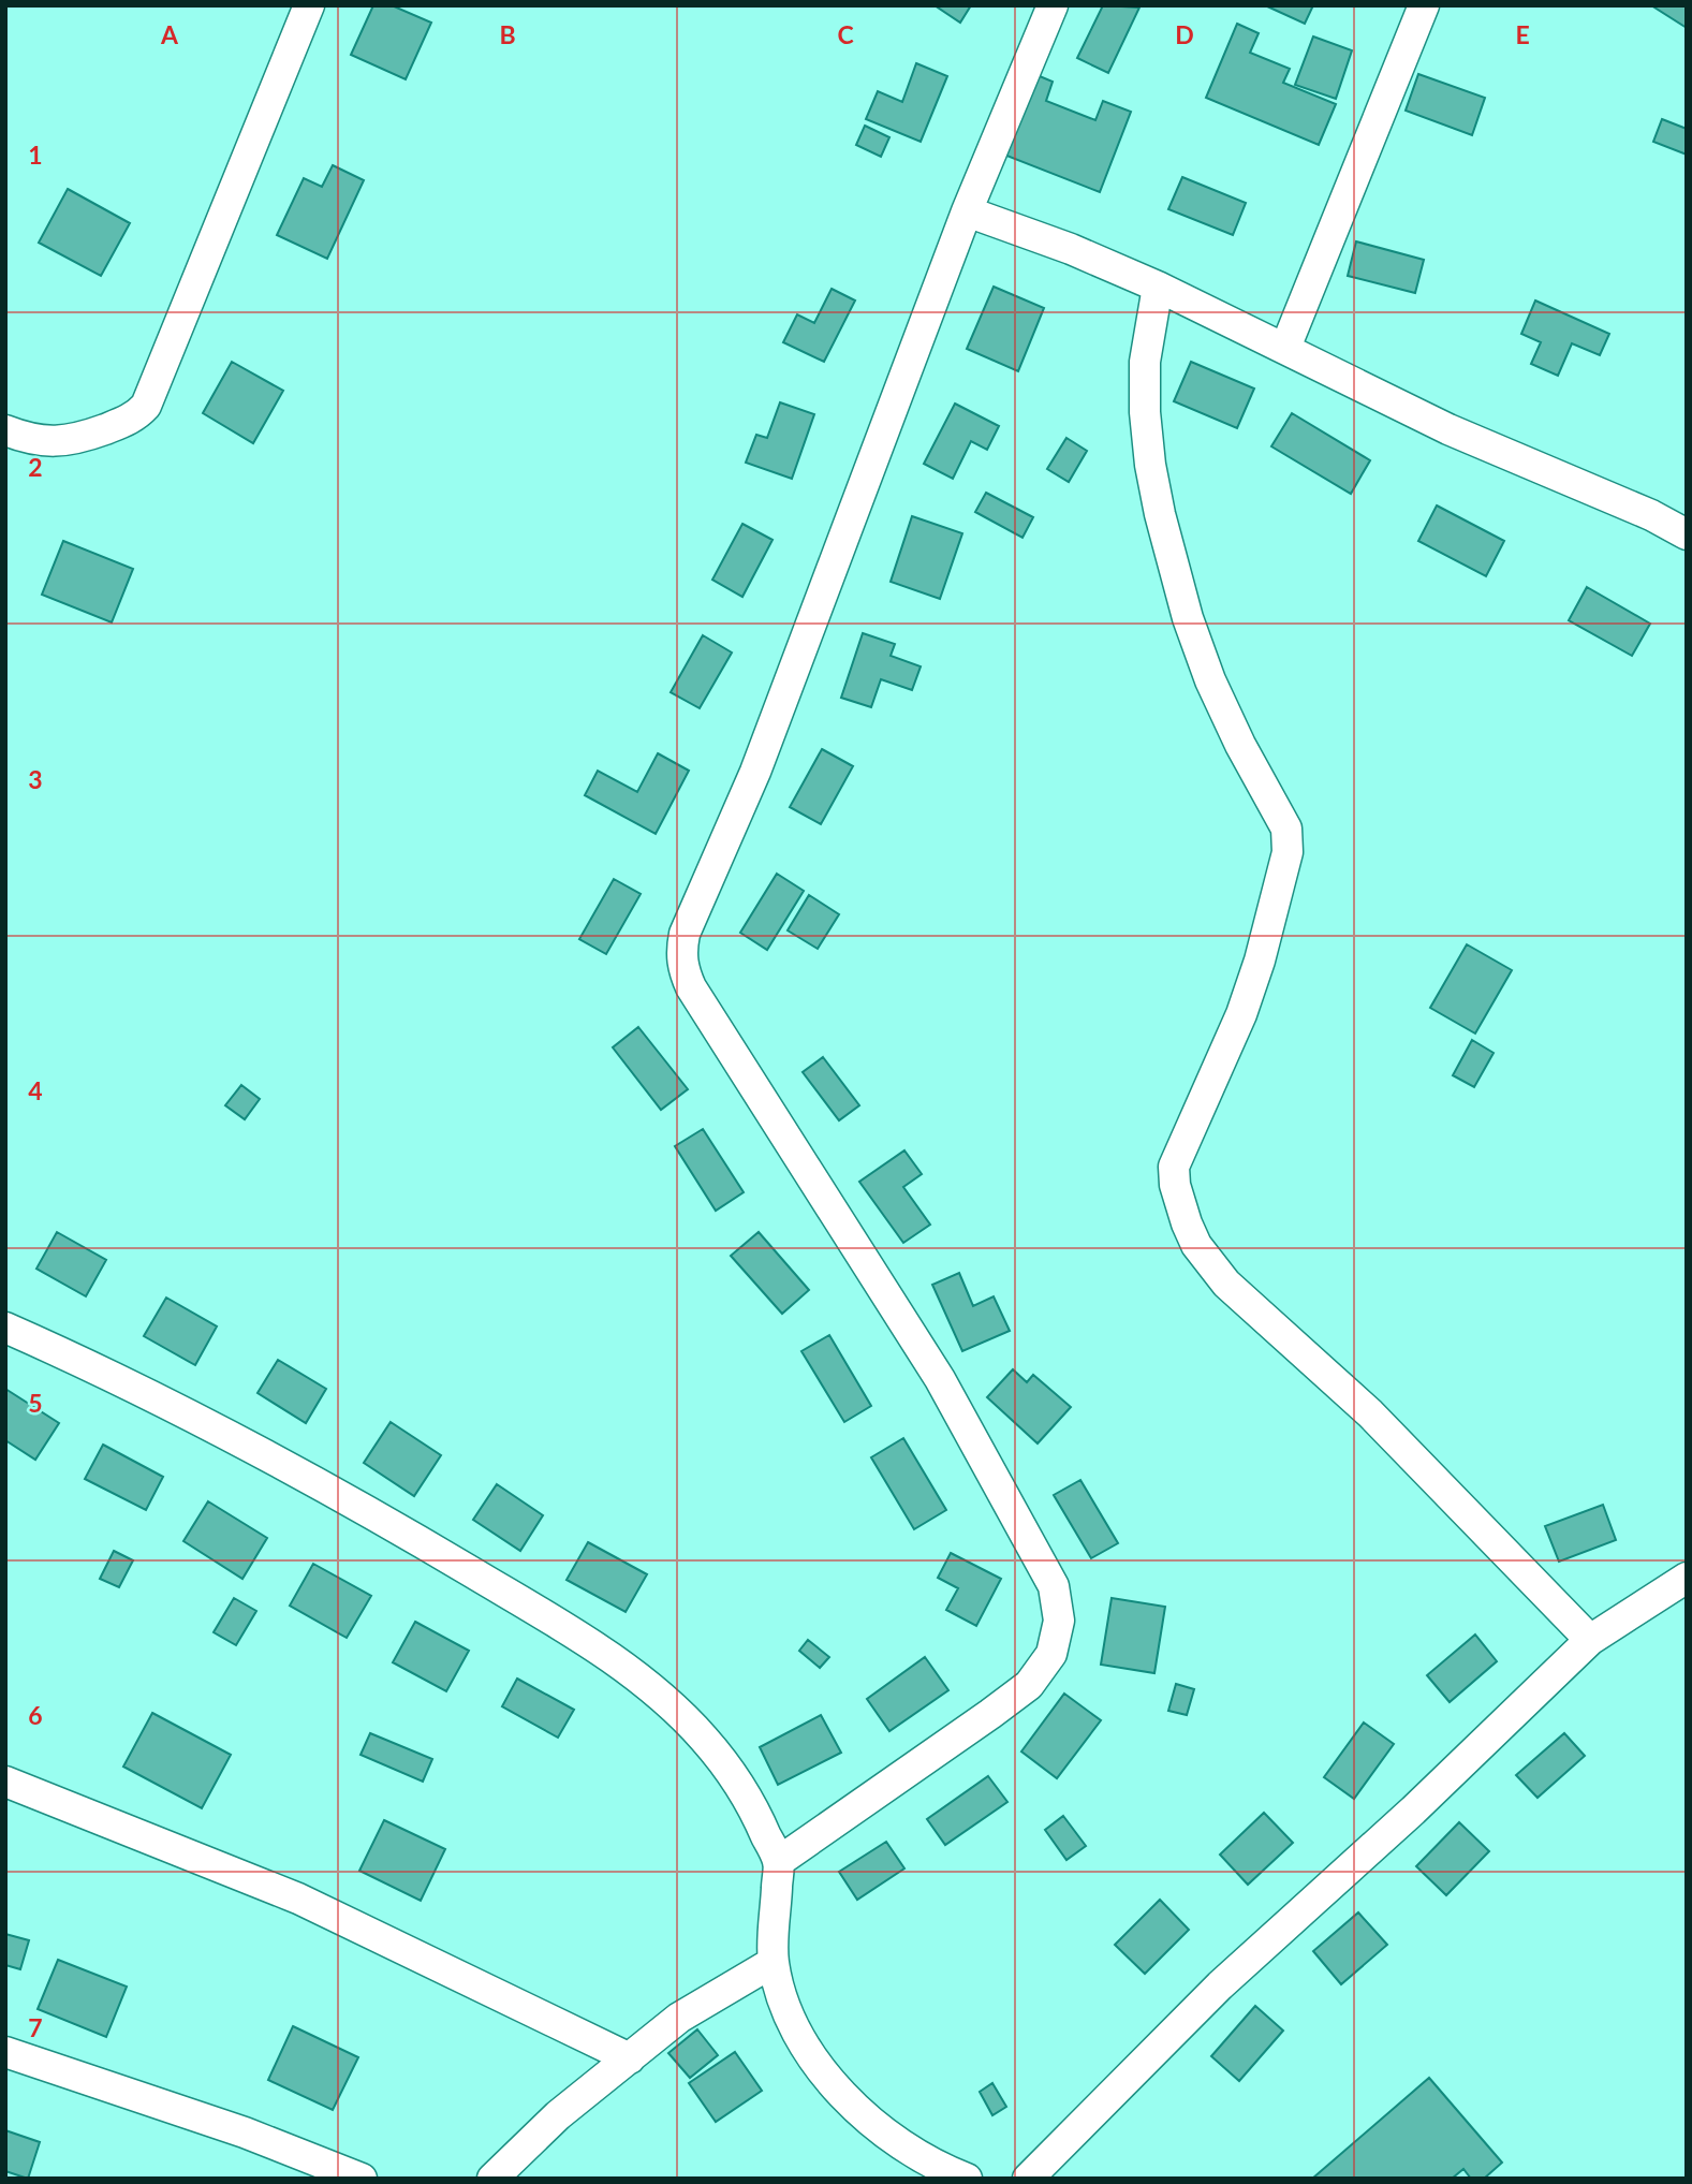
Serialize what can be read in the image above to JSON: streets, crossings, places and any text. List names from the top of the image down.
{
  "grid": {
    "columns": [
      "A",
      "B",
      "C",
      "D",
      "E"
    ],
    "rows": [
      "1",
      "2",
      "3",
      "4",
      "5",
      "6",
      "7"
    ]
  }
}
